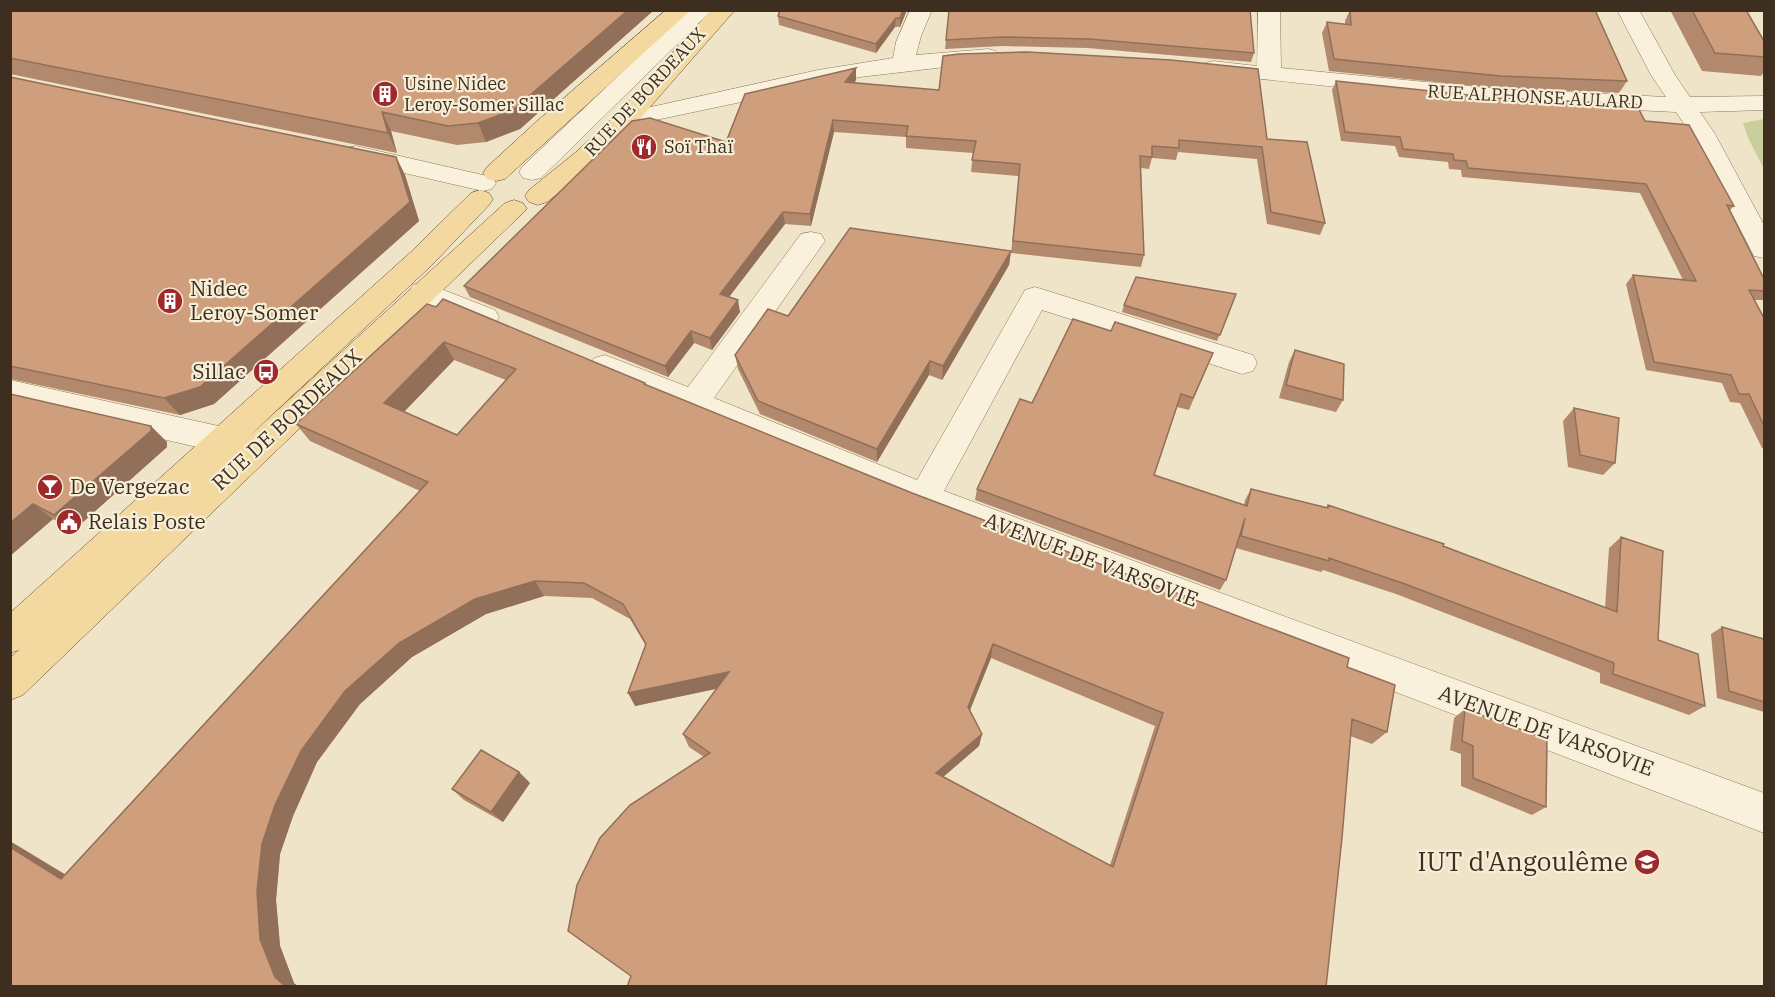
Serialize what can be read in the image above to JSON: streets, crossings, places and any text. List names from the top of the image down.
{
  "streets": {
    "main road": ["RUE DE BORDEAUX"],
    "street": ["RUE ALPHONSE AULARD", "AVENUE DE VARSOVIE"]
  },
  "places": {
    "building": ["Usine Nidec Leroy-Somer Sillac", "Nidec Leroy-Somer"],
    "restaurant": ["Soï Thaï"],
    "bus stop": ["Sillac"],
    "bar": ["De Vergezac"],
    "public building": ["Relais Poste"],
    "school or university": ["IUT d'Angoulême"]
  }
}
